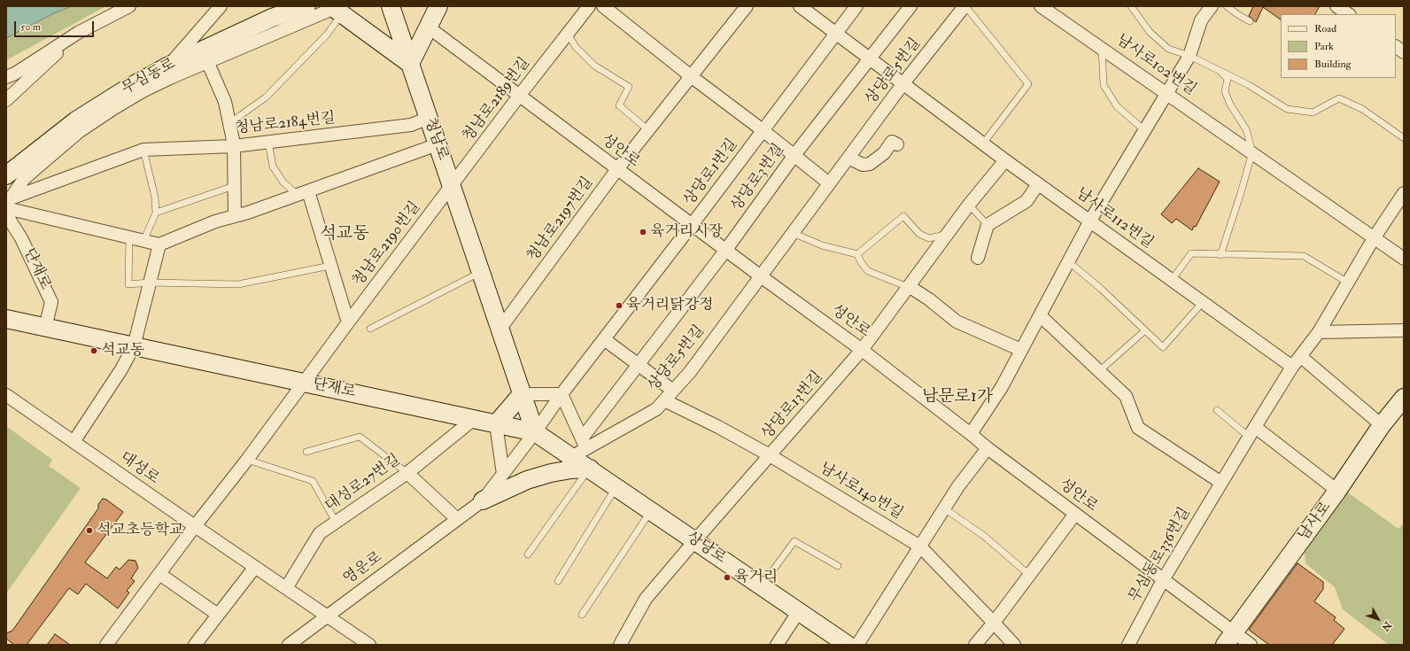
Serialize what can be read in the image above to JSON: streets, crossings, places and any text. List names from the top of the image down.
{
  "streets": {
    "street": [
      "남사로102번길",
      "상당로5번길",
      "무심동로",
      "청남로2189번길",
      "청남로2184번길",
      "청남로",
      "성안로",
      "상당로1번길",
      "상당로3번길",
      "남사로112번길",
      "청남로2197번길",
      "청남로2190번길",
      "단재로",
      "상당로13번길",
      "대성로",
      "대성로27번길",
      "남사로140번길",
      "남사로",
      "상당로",
      "무심동로336번길",
      "영운로"
    ]
  },
  "crossings": [
    ["남사로102번길", "무심동로336번길"],
    ["상당로5번길", "성안로"],
    ["상당로5번길", "상당로3번길"],
    ["상당로5번길", "남사로112번길"],
    ["상당로5번길", "남사로140번길"],
    ["상당로5번길", "상당로"],
    ["청남로2189번길", "청남로"],
    ["청남로2189번길", "성안로"],
    ["청남로2189번길", "청남로2190번길"],
    ["청남로2184번길", "청남로"],
    ["청남로", "상당로1번길"],
    ["청남로", "청남로2197번길"],
    ["청남로", "청남로2190번길"],
    ["청남로", "단재로"],
    ["청남로", "상당로"],
    ["청남로", "영운로"],
    ["성안로", "상당로1번길"],
    ["성안로", "상당로3번길"],
    ["성안로", "청남로2197번길"],
    ["성안로", "상당로13번길"],
    ["성안로", "남사로"],
    ["성안로", "무심동로336번길"],
    ["상당로1번길", "남사로112번길"],
    ["상당로1번길", "단재로"],
    ["상당로1번길", "상당로"],
    ["상당로1번길", "영운로"],
    ["상당로3번길", "남사로112번길"],
    ["남사로112번길", "상당로13번길"],
    ["남사로112번길", "무심동로336번길"],
    ["청남로2190번길", "단재로"],
    ["청남로2190번길", "대성로"],
    ["단재로", "대성로27번길"],
    ["단재로", "상당로"],
    ["단재로", "영운로"],
    ["상당로13번길", "남사로140번길"],
    ["상당로13번길", "상당로"],
    ["대성로", "대성로27번길"],
    ["대성로", "영운로"],
    ["상당로", "영운로"]
  ],
  "districts": ["석교동", "남문로1가"],
  "places": [
    "육거리시장",
    "육거리닭강정",
    "석교동",
    "석교초등학교",
    "육거리"
  ],
  "legend": ["Road", "Park", "Building"],
  "scale_bar": "50 m",
  "north": "bottom right"
}
